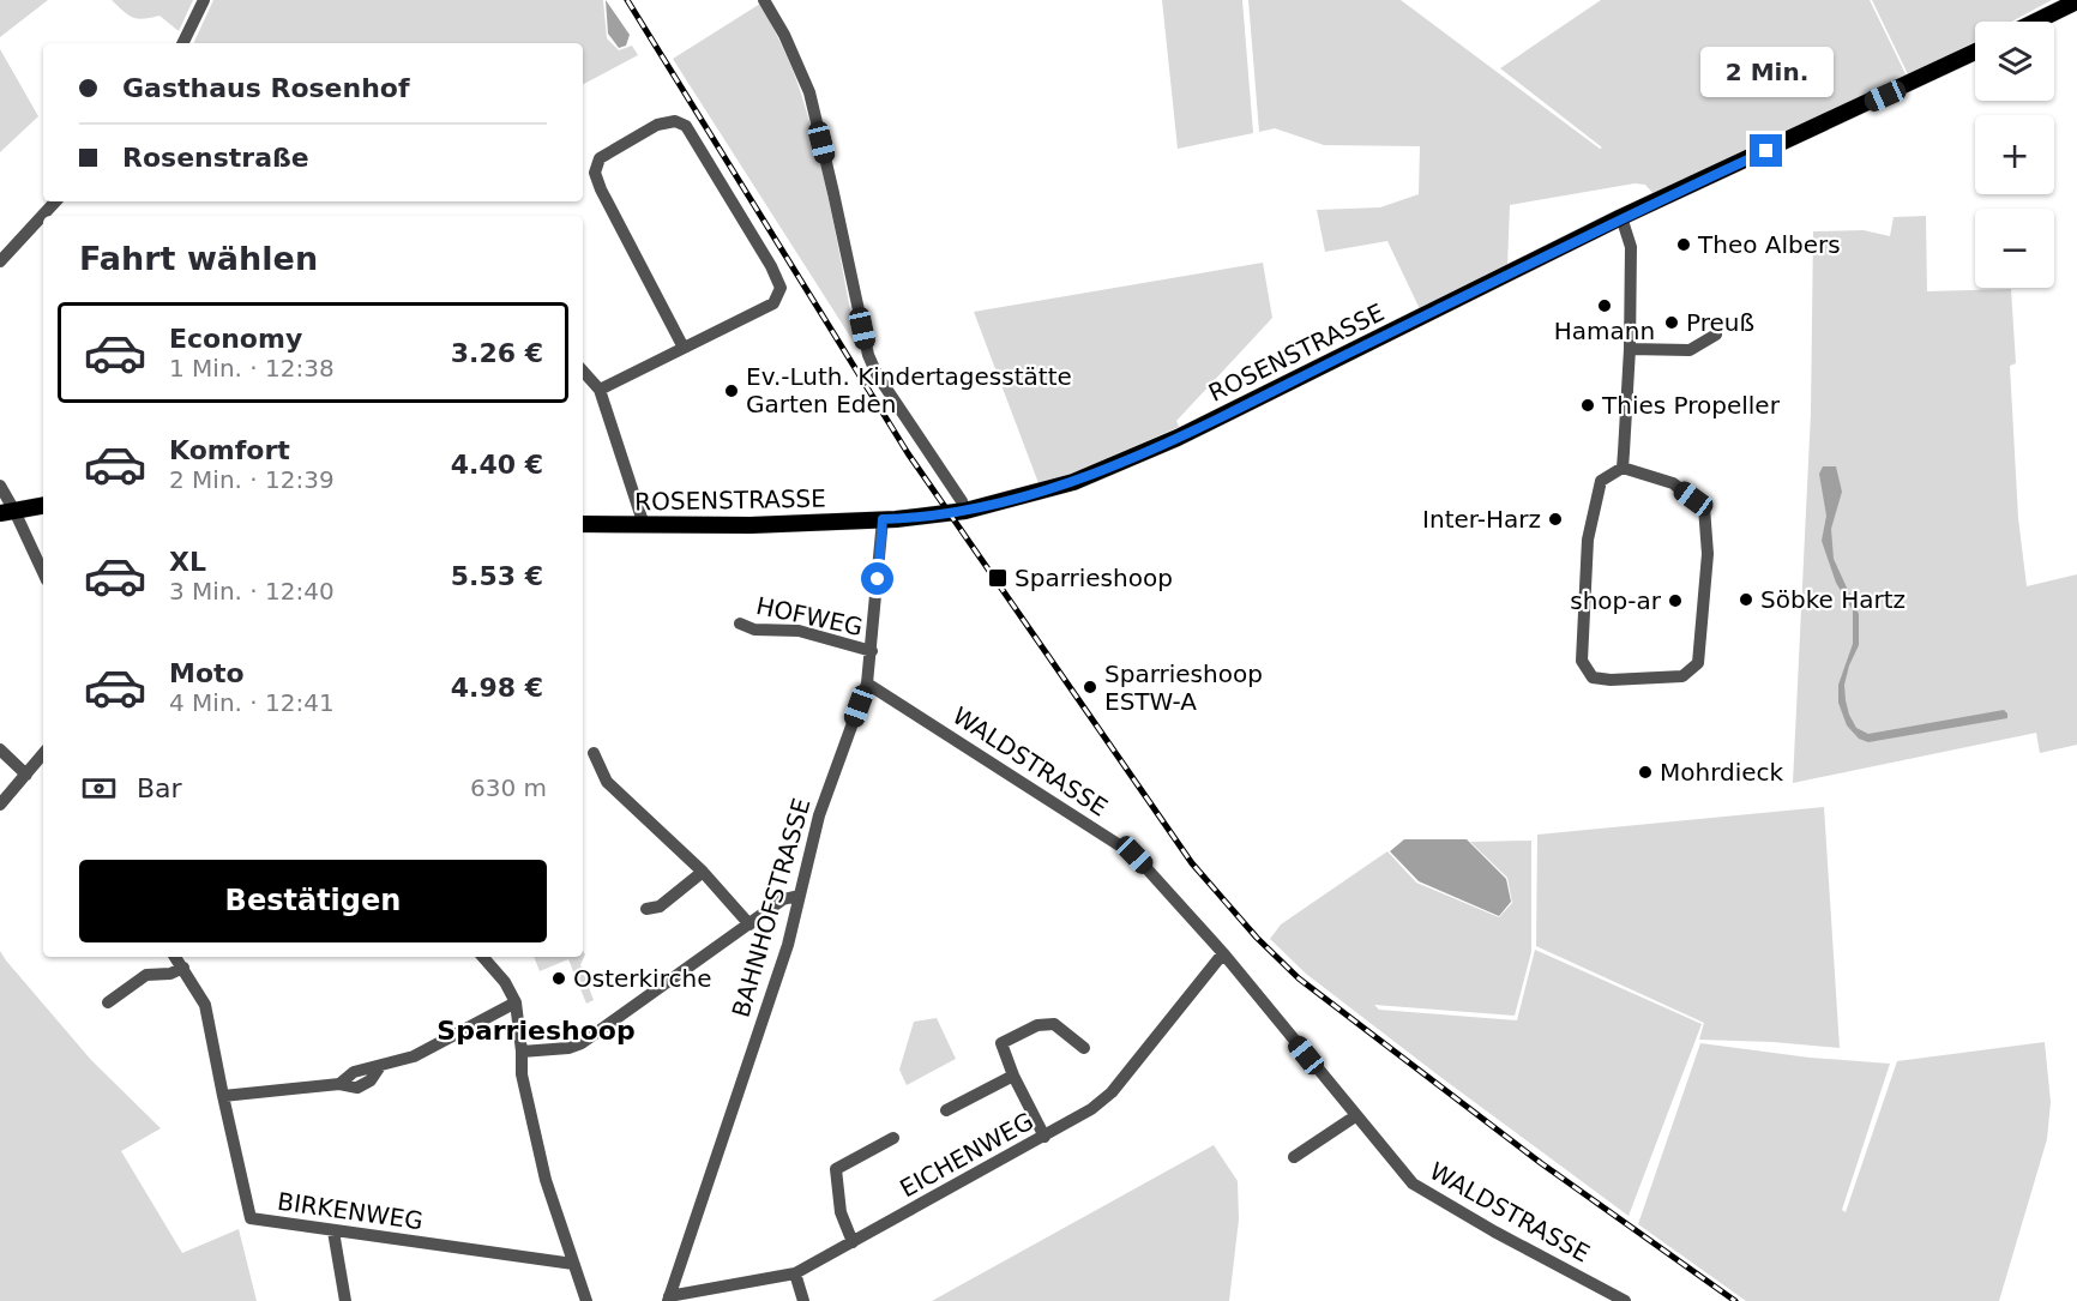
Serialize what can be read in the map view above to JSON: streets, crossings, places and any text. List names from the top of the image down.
{
  "streets": {
    "main road": ["ROSENSTRASSE"],
    "street": [
      "HOFWEG",
      "WALDSTRASSE",
      "BAHNHOFSTRASSE",
      "EICHENWEG",
      "BIRKENWEG"
    ]
  },
  "crossings": [
    ["ROSENSTRASSE", "BAHNHOFSTRASSE"],
    ["HOFWEG", "BAHNHOFSTRASSE"],
    ["WALDSTRASSE", "BAHNHOFSTRASSE"],
    ["WALDSTRASSE", "EICHENWEG"],
    ["BAHNHOFSTRASSE", "EICHENWEG"]
  ],
  "districts": ["Sparrieshoop"],
  "places": {
    "other": [
      "Theo Albers",
      "Hamann",
      "Preuß",
      "Ev.-Luth. Kindertagesstätte Garten Eden",
      "Thies Propeller",
      "Inter-Harz",
      "Söbke Hartz",
      "shop-ar",
      "Sparrieshoop ESTW-A",
      "Mohrdieck",
      "Osterkirche"
    ],
    "transit": ["Sparrieshoop"]
  },
  "page": {
    "map_buttons": ["+", "−"],
    "banner": ["Gasthaus Rosenhof", "Rosenstraße"],
    "bubble": "2 Min.",
    "heading": "Fahrt wählen",
    "list": [
      {
        "name": "Economy",
        "note": "1 Min. · 12:38",
        "value": "3.26 €"
      },
      {
        "name": "Komfort",
        "note": "2 Min. · 12:39",
        "value": "4.40 €"
      },
      {
        "name": "XL",
        "note": "3 Min. · 12:40",
        "value": "5.53 €"
      },
      {
        "name": "Moto",
        "note": "4 Min. · 12:41",
        "value": "4.98 €"
      }
    ],
    "pay": ["Bar", "630 m"],
    "buttons": "Bestätigen"
  }
}
